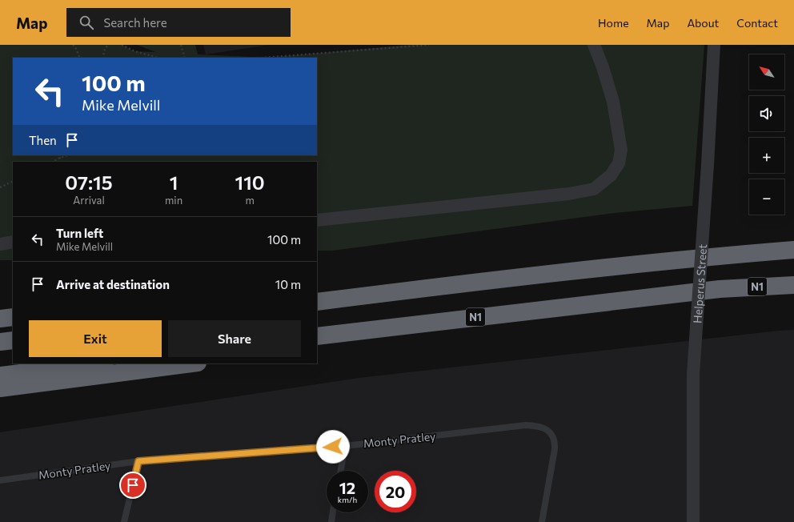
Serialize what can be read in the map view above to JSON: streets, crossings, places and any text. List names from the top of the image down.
{
  "streets": {
    "highway": ["N1"],
    "street": ["Helperus Street"],
    "lane": ["Monty Pratley"]
  },
  "north": "top left",
  "page": {
    "header": "Map",
    "search": "Search here",
    "nav": [
      "Home",
      "Map",
      "About",
      "Contact"
    ],
    "map_buttons": ["+", "−"],
    "turn": ["100 m", "Mike Melvill"],
    "then": "Then",
    "eta": [
      "07:15",
      "Arrival",
      "1",
      "min",
      "110",
      "m"
    ],
    "list": [
      {
        "name": "Turn left",
        "note": "Mike Melvill",
        "value": "100 m"
      },
      {
        "name": "Arrive at destination",
        "value": "10 m"
      }
    ],
    "buttons": ["Exit", "Share"],
    "speed": "12 km/h",
    "limit": "20"
  }
}
